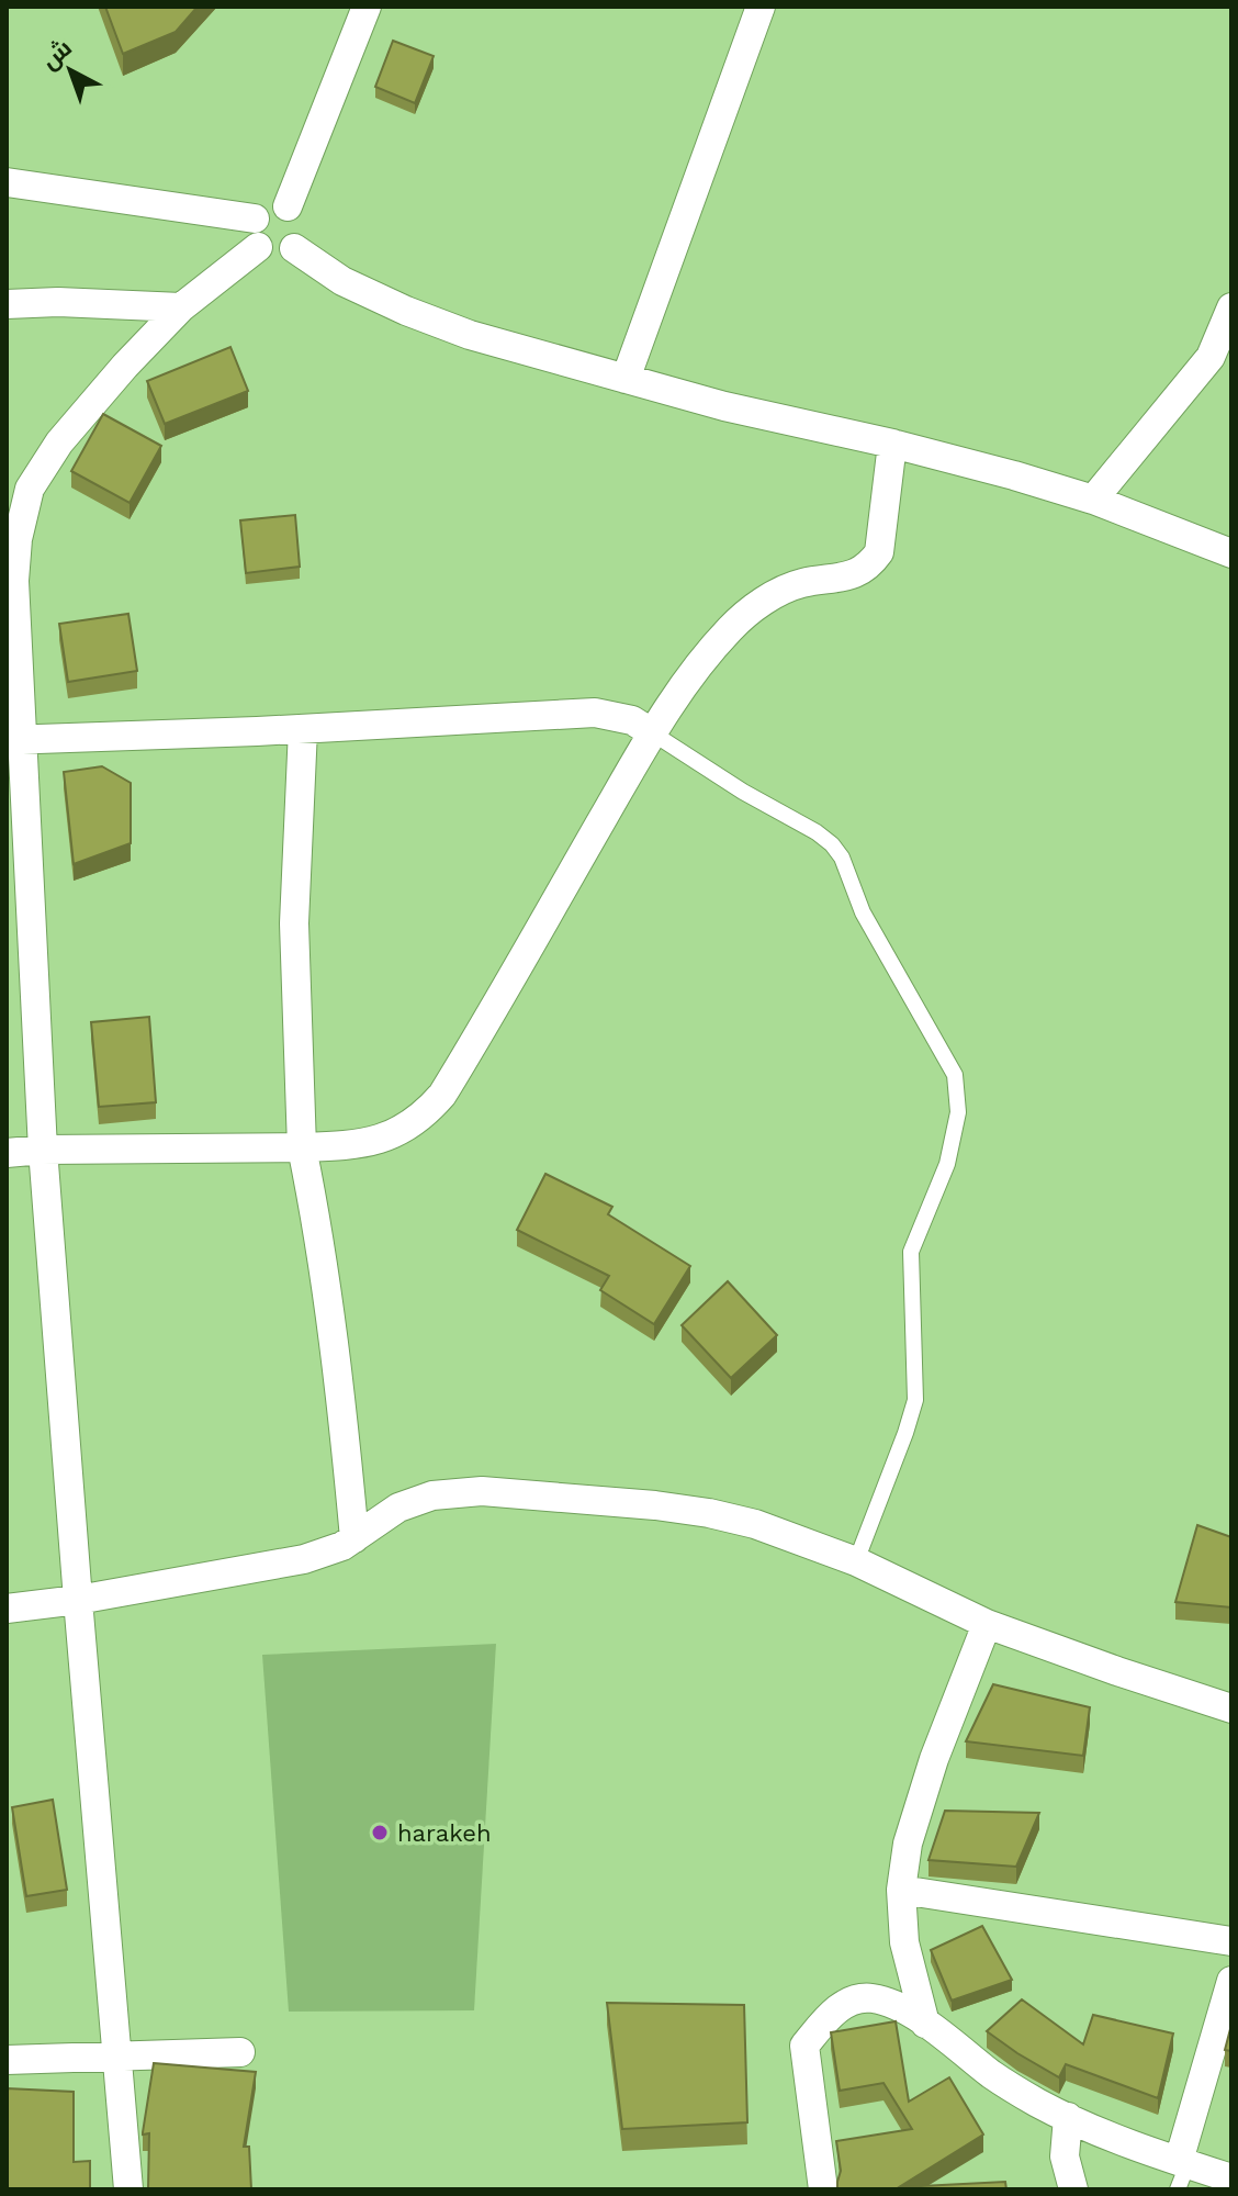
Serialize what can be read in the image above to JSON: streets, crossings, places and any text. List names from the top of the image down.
{
  "places": ["harakeh"],
  "north": "top left"
}
